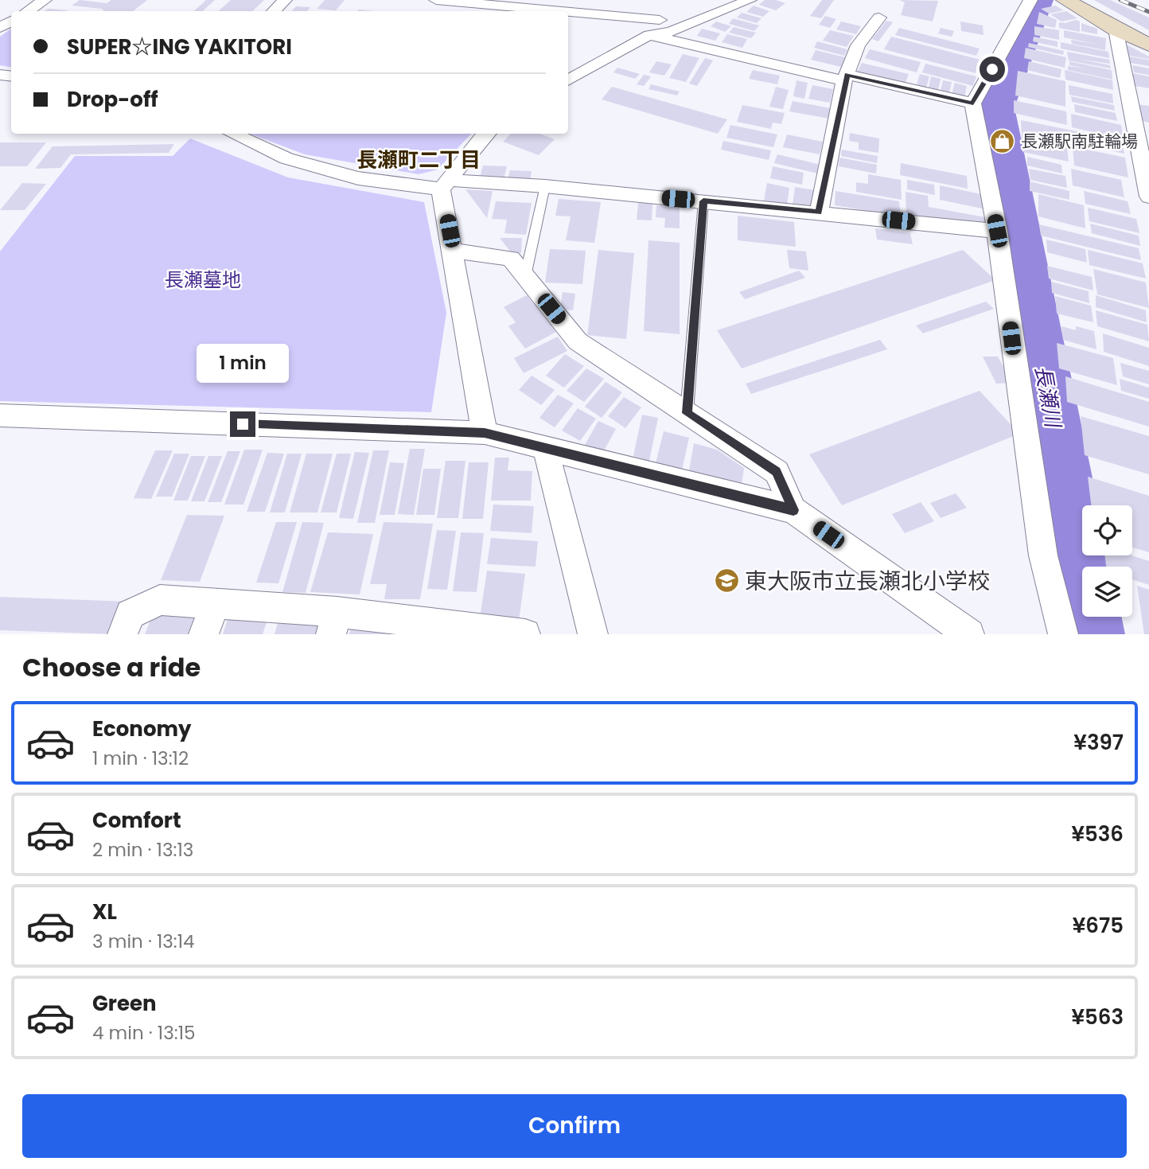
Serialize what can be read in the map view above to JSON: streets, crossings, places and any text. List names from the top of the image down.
{
  "districts": ["長瀬町二丁目"],
  "water": ["長瀬川"],
  "parks": ["長瀬墓地"],
  "places": {
    "shop": ["長瀬駅南駐輪場"],
    "school or university": ["東大阪市立長瀬北小学校"]
  },
  "page": {
    "banner": ["SUPER☆ING YAKITORI", "Drop-off"],
    "bubble": "1 min",
    "heading": "Choose a ride",
    "list": [
      {
        "name": "Economy",
        "note": "1 min · 13:12",
        "value": "¥397"
      },
      {
        "name": "Comfort",
        "note": "2 min · 13:13",
        "value": "¥536"
      },
      {
        "name": "XL",
        "note": "3 min · 13:14",
        "value": "¥675"
      },
      {
        "name": "Green",
        "note": "4 min · 13:15",
        "value": "¥563"
      }
    ],
    "buttons": "Confirm"
  }
}
